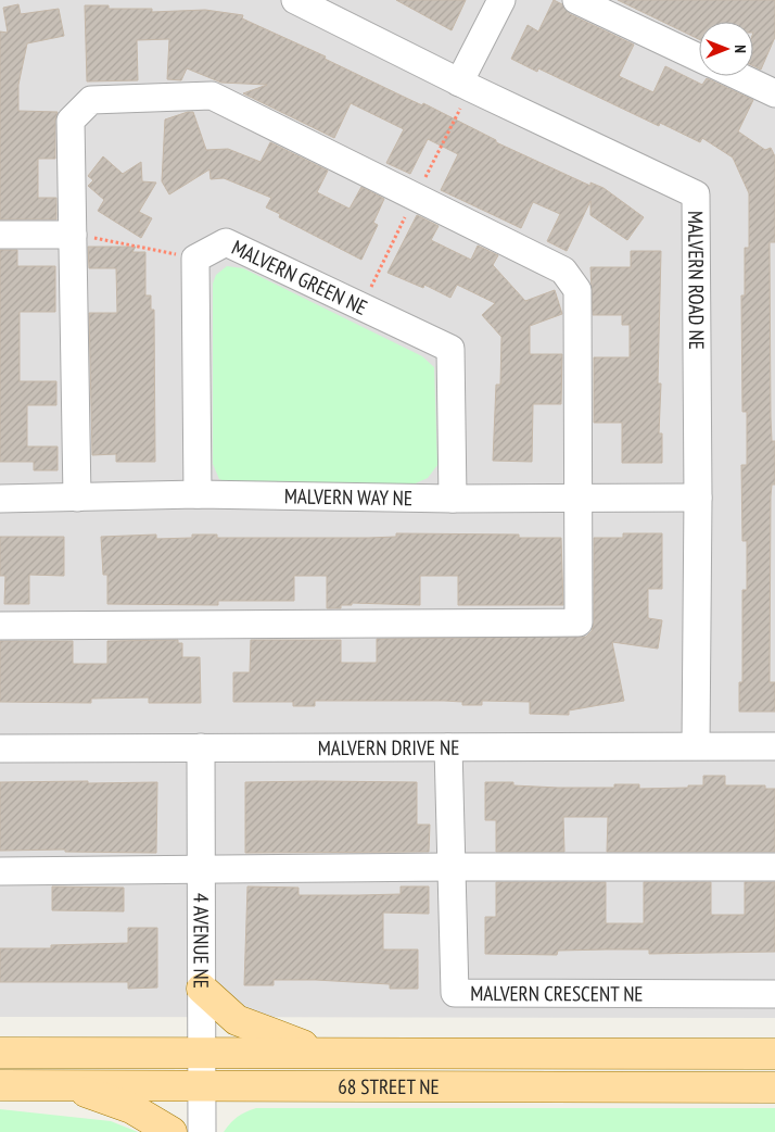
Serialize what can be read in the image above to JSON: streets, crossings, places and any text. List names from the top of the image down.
{
  "streets": {
    "main road": ["68 STREET NE"],
    "street": [
      "MALVERN GREEN NE",
      "MALVERN ROAD NE",
      "MALVERN WAY NE",
      "MALVERN DRIVE NE",
      "4 AVENUE NE",
      "MALVERN CRESCENT NE"
    ]
  },
  "crossings": [
    ["MALVERN GREEN NE", "MALVERN WAY NE"],
    ["MALVERN ROAD NE", "MALVERN WAY NE"],
    ["MALVERN ROAD NE", "MALVERN DRIVE NE"],
    ["MALVERN DRIVE NE", "4 AVENUE NE"],
    ["MALVERN DRIVE NE", "MALVERN CRESCENT NE"],
    ["4 AVENUE NE", "68 STREET NE"]
  ],
  "north": "right"
}
